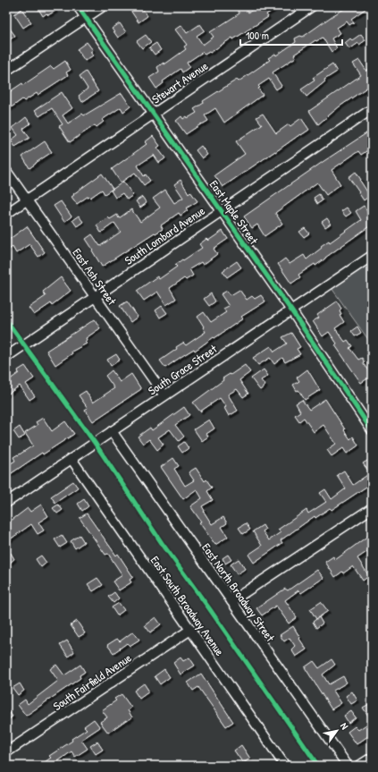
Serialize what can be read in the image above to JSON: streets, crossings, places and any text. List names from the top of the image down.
{
  "streets": {
    "street": [
      "Stewart Avenue",
      "East Maple Street",
      "South Lombard Avenue",
      "East Ash Street",
      "South Grace Street",
      "East North Broadway Street",
      "East South Broadway Avenue",
      "South Fairfield Avenue"
    ]
  },
  "crossings": [
    ["Stewart Avenue", "East Maple Street"],
    ["Stewart Avenue", "East Ash Street"],
    ["East Maple Street", "South Lombard Avenue"],
    ["East Maple Street", "South Grace Street"],
    ["South Lombard Avenue", "East Ash Street"],
    ["East Ash Street", "South Grace Street"],
    ["South Grace Street", "East North Broadway Street"],
    ["South Grace Street", "East South Broadway Avenue"],
    ["East South Broadway Avenue", "South Fairfield Avenue"]
  ],
  "scale_bar": "100 m",
  "north": "top right"
}
